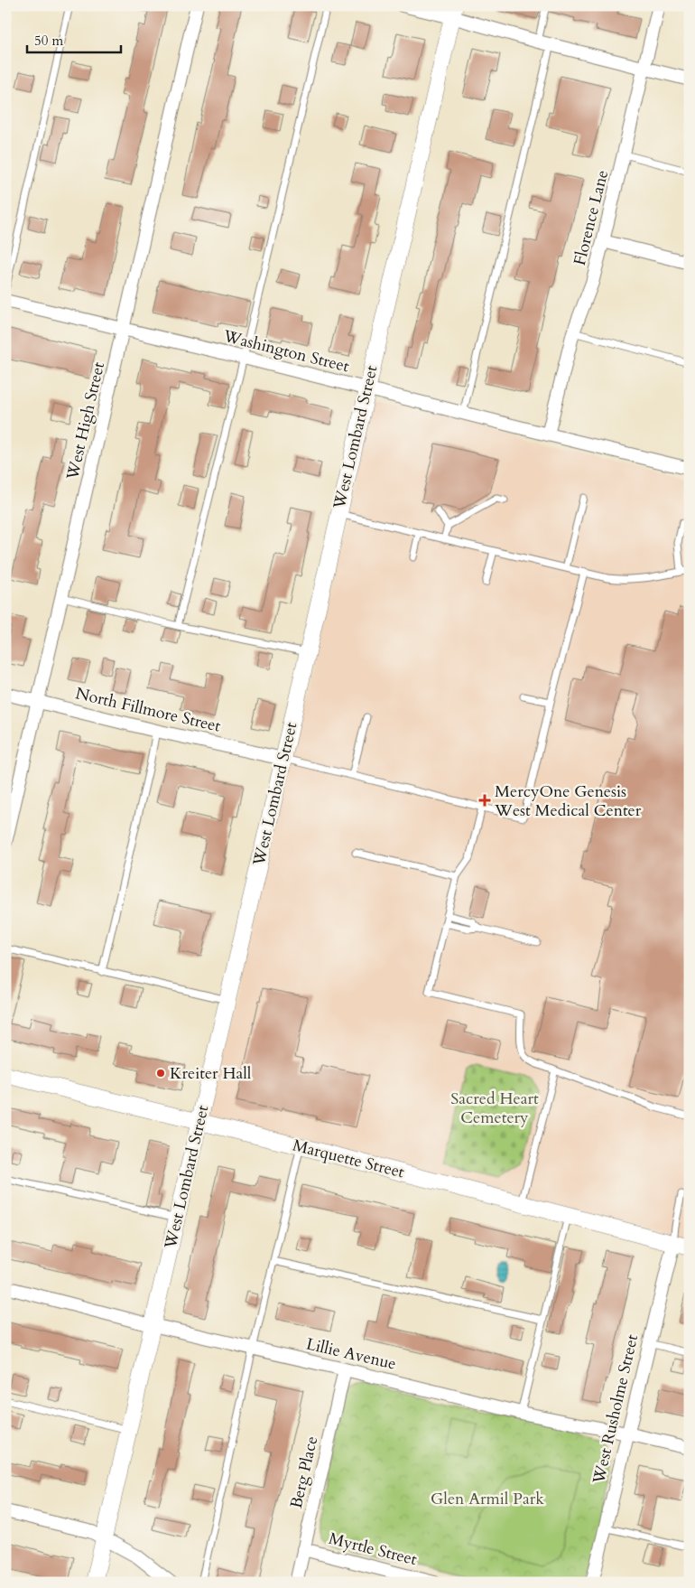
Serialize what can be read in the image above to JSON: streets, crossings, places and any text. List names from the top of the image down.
{
  "streets": {
    "street": [
      "Florence Lane",
      "Washington Street",
      "West High Street",
      "West Lombard Street",
      "North Fillmore Street",
      "Marquette Street",
      "Lillie Avenue",
      "West Rusholme Street",
      "Berg Place",
      "Myrtle Street"
    ]
  },
  "crossings": [
    ["Florence Lane", "Washington Street"],
    ["Washington Street", "West High Street"],
    ["Washington Street", "West Lombard Street"],
    ["West High Street", "North Fillmore Street"],
    ["West Lombard Street", "North Fillmore Street"],
    ["West Lombard Street", "Marquette Street"],
    ["West Lombard Street", "Lillie Avenue"],
    ["Marquette Street", "West Rusholme Street"],
    ["Lillie Avenue", "West Rusholme Street"],
    ["Lillie Avenue", "Berg Place"],
    ["Berg Place", "Myrtle Street"]
  ],
  "parks": ["Sacred Heart Cemetery", "Glen Armil Park"],
  "places": {
    "health": ["MercyOne Genesis West Medical Center"],
    "other": ["Kreiter Hall"]
  },
  "scale_bar": "50 m"
}
